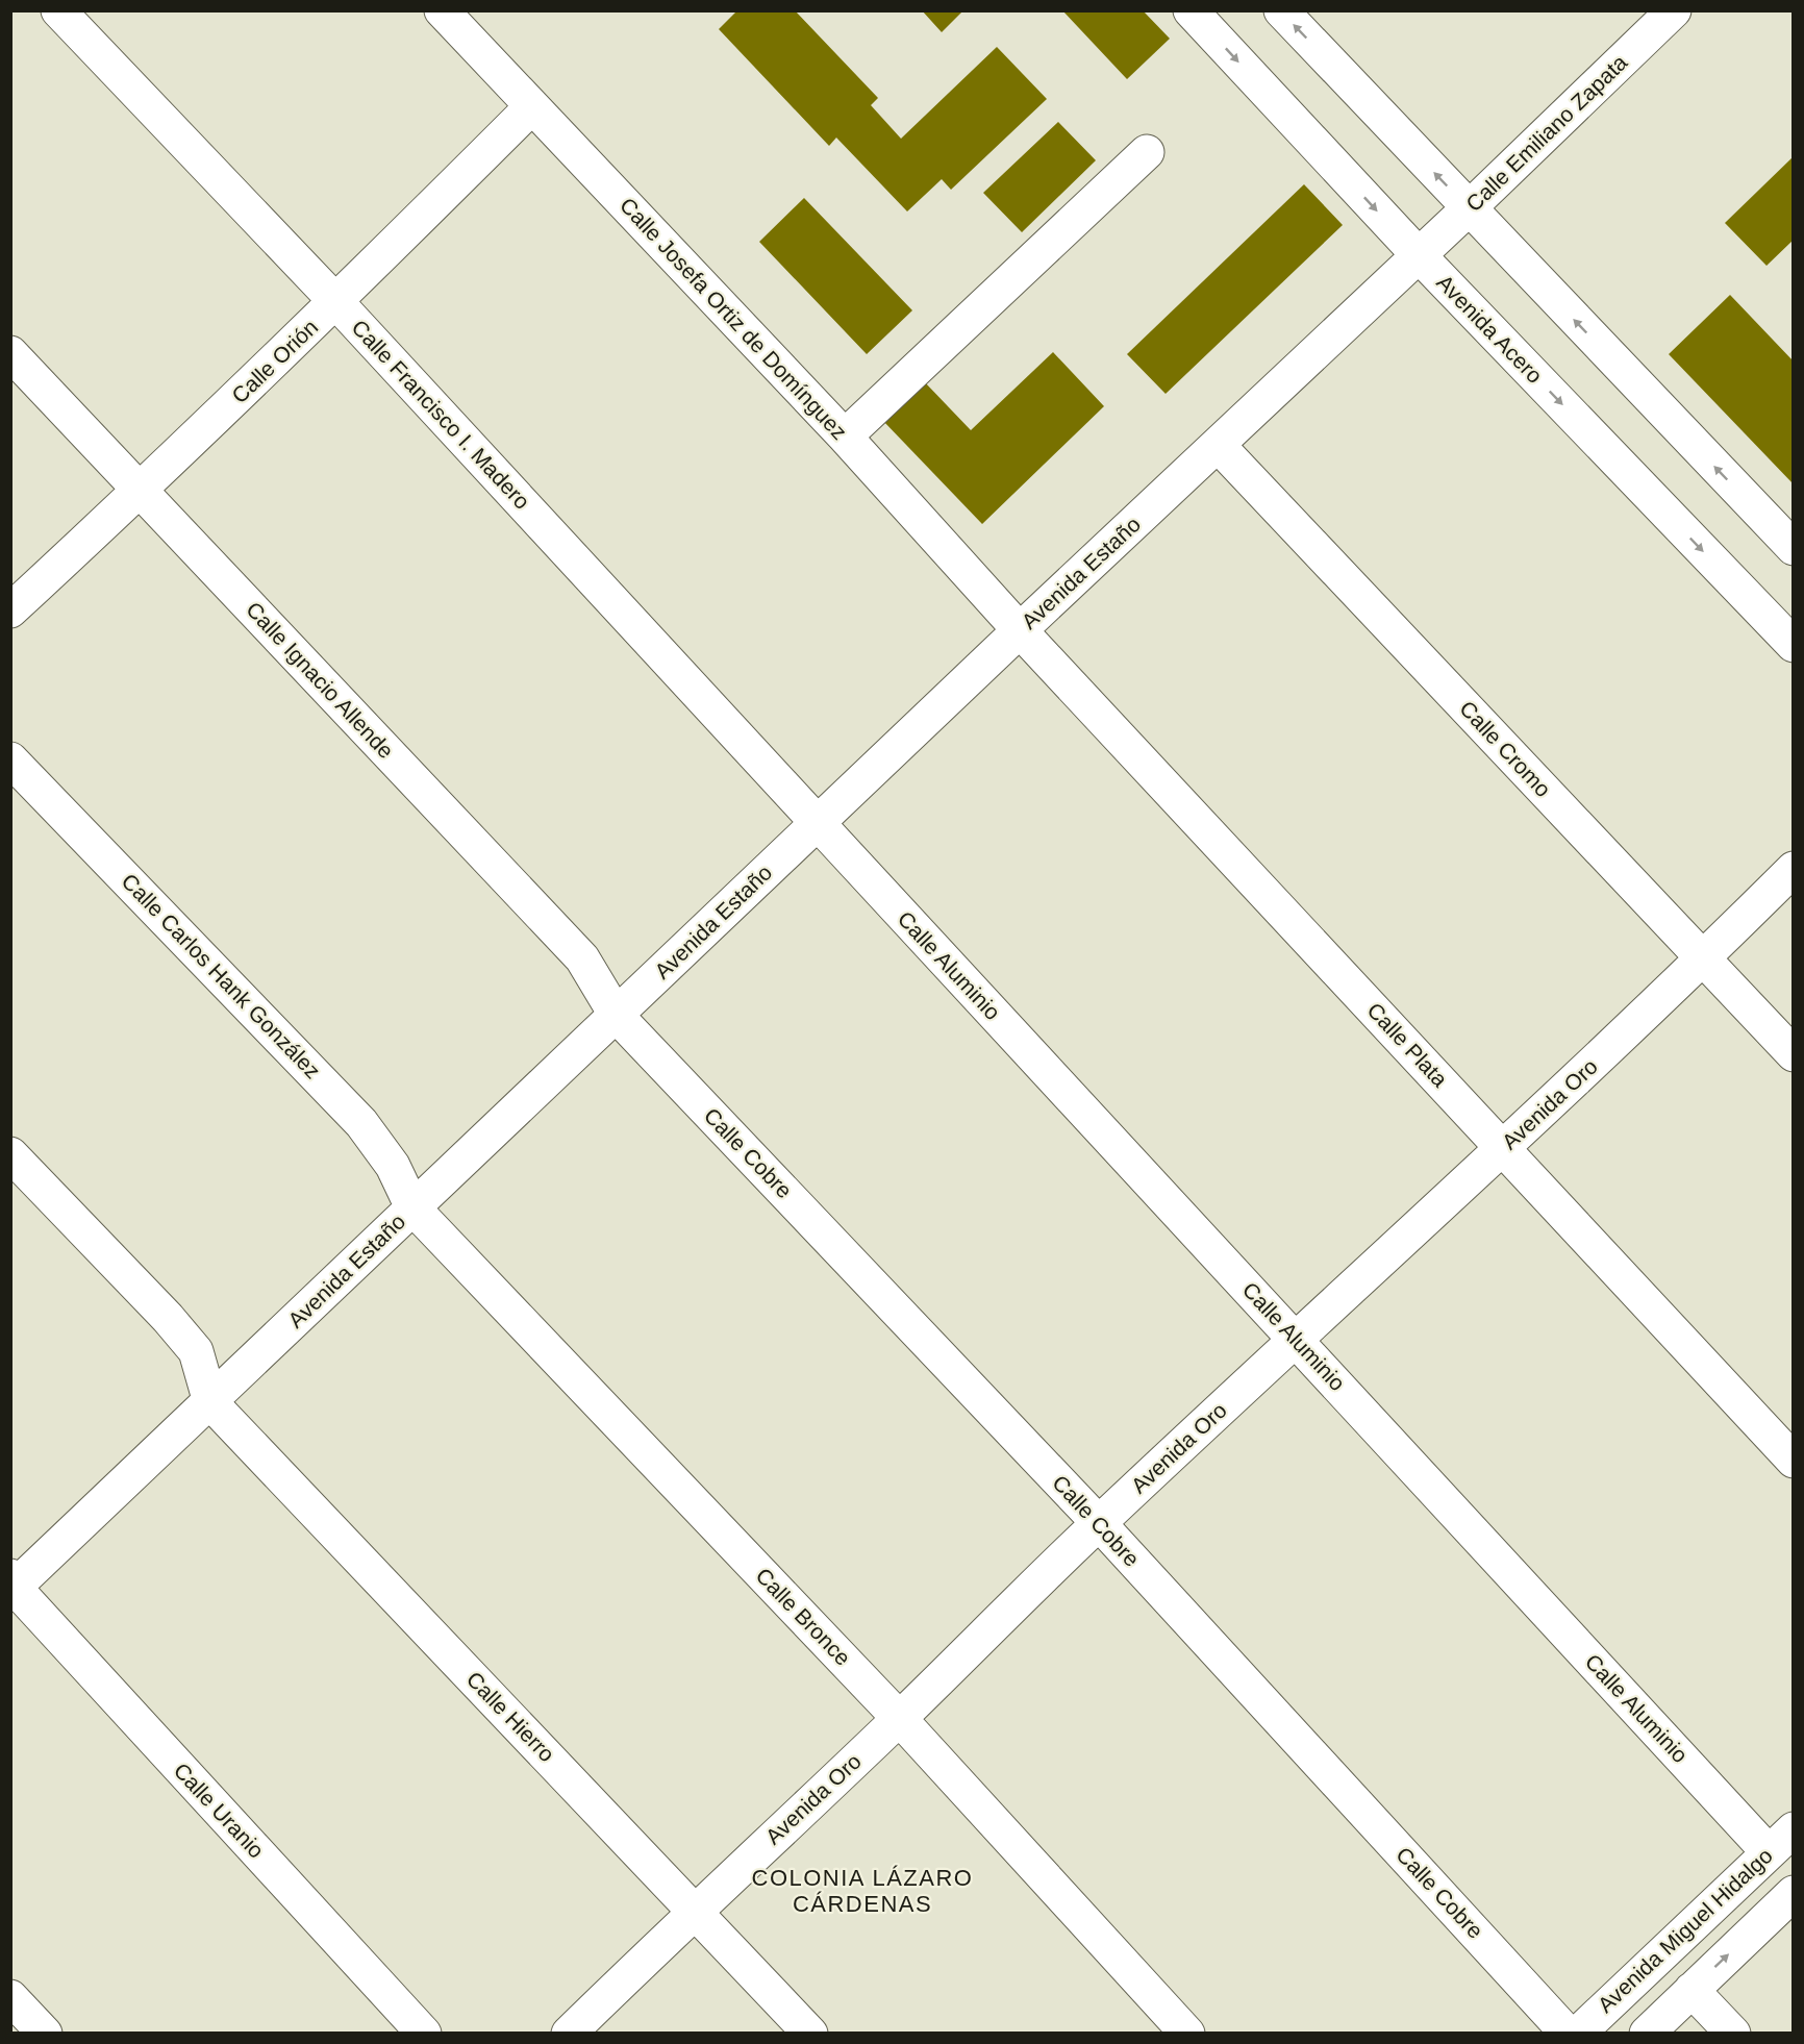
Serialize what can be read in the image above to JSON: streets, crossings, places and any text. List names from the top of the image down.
{
  "streets": {
    "street": [
      "Calle Emiliano Zapata",
      "Calle Josefa Ortiz de Domínguez",
      "Avenida Acero",
      "Calle Orión",
      "Calle Francisco I. Madero",
      "Avenida Estaño",
      "Calle Ignacio Allende",
      "Calle Cromo",
      "Calle Aluminio",
      "Calle Carlos Hank González",
      "Calle Plata",
      "Avenida Oro",
      "Calle Cobre",
      "Calle Bronce",
      "Calle Hierro",
      "Calle Uranio",
      "Avenida Miguel Hidalgo"
    ]
  },
  "crossings": [
    ["Calle Emiliano Zapata", "Avenida Acero"],
    ["Calle Emiliano Zapata", "Avenida Estaño"],
    ["Calle Josefa Ortiz de Domínguez", "Calle Orión"],
    ["Calle Josefa Ortiz de Domínguez", "Avenida Estaño"],
    ["Calle Josefa Ortiz de Domínguez", "Calle Plata"],
    ["Avenida Acero", "Avenida Estaño"],
    ["Calle Orión", "Calle Francisco I. Madero"],
    ["Calle Orión", "Calle Ignacio Allende"],
    ["Calle Francisco I. Madero", "Avenida Estaño"],
    ["Calle Francisco I. Madero", "Calle Aluminio"],
    ["Avenida Estaño", "Calle Ignacio Allende"],
    ["Avenida Estaño", "Calle Cromo"],
    ["Avenida Estaño", "Calle Aluminio"],
    ["Avenida Estaño", "Calle Carlos Hank González"],
    ["Avenida Estaño", "Calle Plata"],
    ["Avenida Estaño", "Calle Cobre"],
    ["Avenida Estaño", "Calle Bronce"],
    ["Avenida Estaño", "Calle Hierro"],
    ["Avenida Estaño", "Calle Uranio"],
    ["Calle Ignacio Allende", "Calle Cobre"],
    ["Calle Cromo", "Avenida Oro"],
    ["Calle Aluminio", "Avenida Oro"],
    ["Calle Aluminio", "Avenida Miguel Hidalgo"],
    ["Calle Carlos Hank González", "Calle Bronce"],
    ["Calle Plata", "Avenida Oro"],
    ["Avenida Oro", "Calle Cobre"],
    ["Avenida Oro", "Calle Bronce"],
    ["Avenida Oro", "Calle Hierro"]
  ],
  "districts": ["COLONIA LÁZARO CÁRDENAS"]
}
